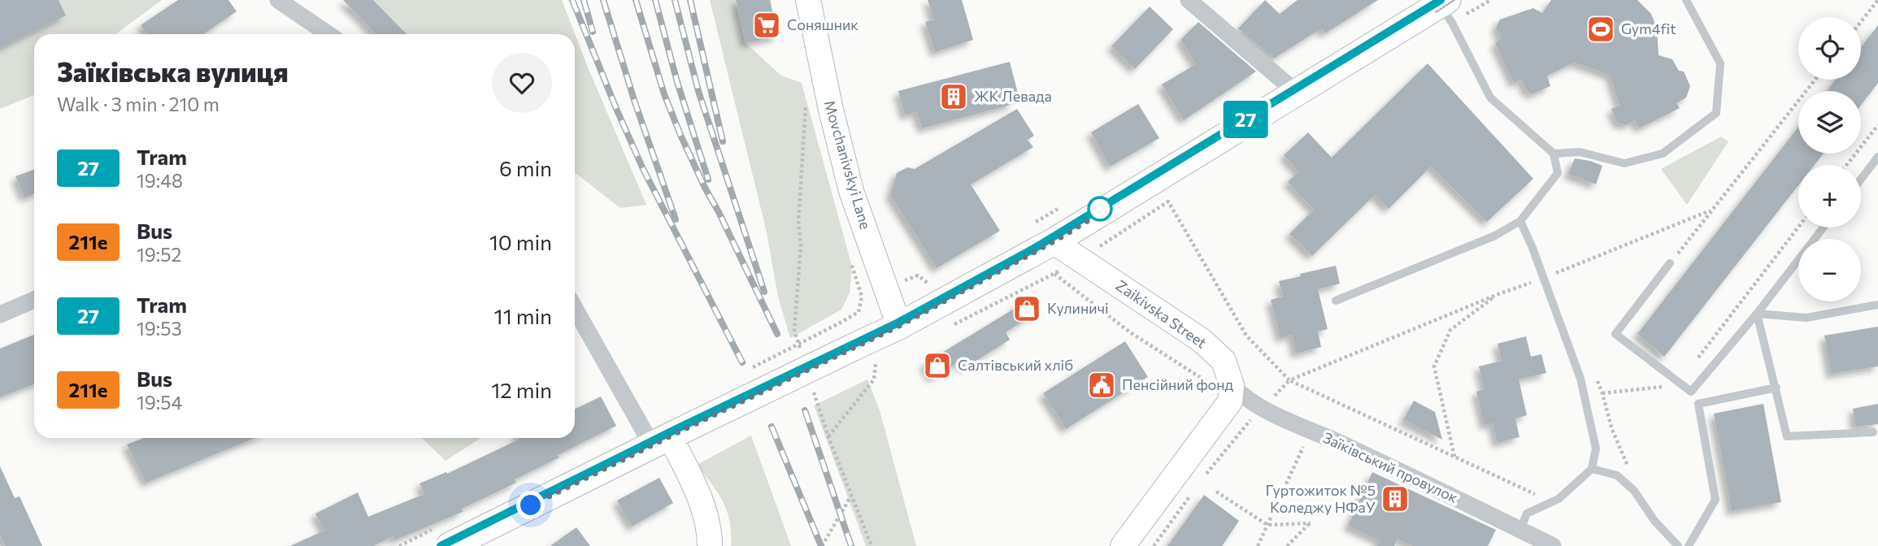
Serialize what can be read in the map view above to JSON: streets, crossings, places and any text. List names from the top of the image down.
{
  "streets": {
    "street": ["Movchanivskyi Lane", "Zaikivska Street", "Заїківський провулок"]
  },
  "crossings": [
    ["Zaikivska Street", "Заїківський провулок"]
  ],
  "places": {
    "supermarket": ["Соняшник"],
    "sports": ["Gym4fit"],
    "building": ["ЖК Левада", "Гуртожиток №5 Коледжу НФаУ"],
    "shop": ["Кулиничі", "Салтівський хліб"],
    "public building": ["Пенсійний фонд"]
  },
  "lines": ["tram line 27"],
  "page": {
    "on_map": "27",
    "map_buttons": ["+", "−"],
    "heading": ["Заїківська вулиця", "Walk · 3 min · 210 m"],
    "list": [
      {
        "mark": "27",
        "name": "Tram",
        "note": "19:48",
        "value": "6 min"
      },
      {
        "mark": "211е",
        "name": "Bus",
        "note": "19:52",
        "value": "10 min"
      },
      {
        "mark": "27",
        "name": "Tram",
        "note": "19:53",
        "value": "11 min"
      },
      {
        "mark": "211е",
        "name": "Bus",
        "note": "19:54",
        "value": "12 min"
      }
    ]
  }
}
